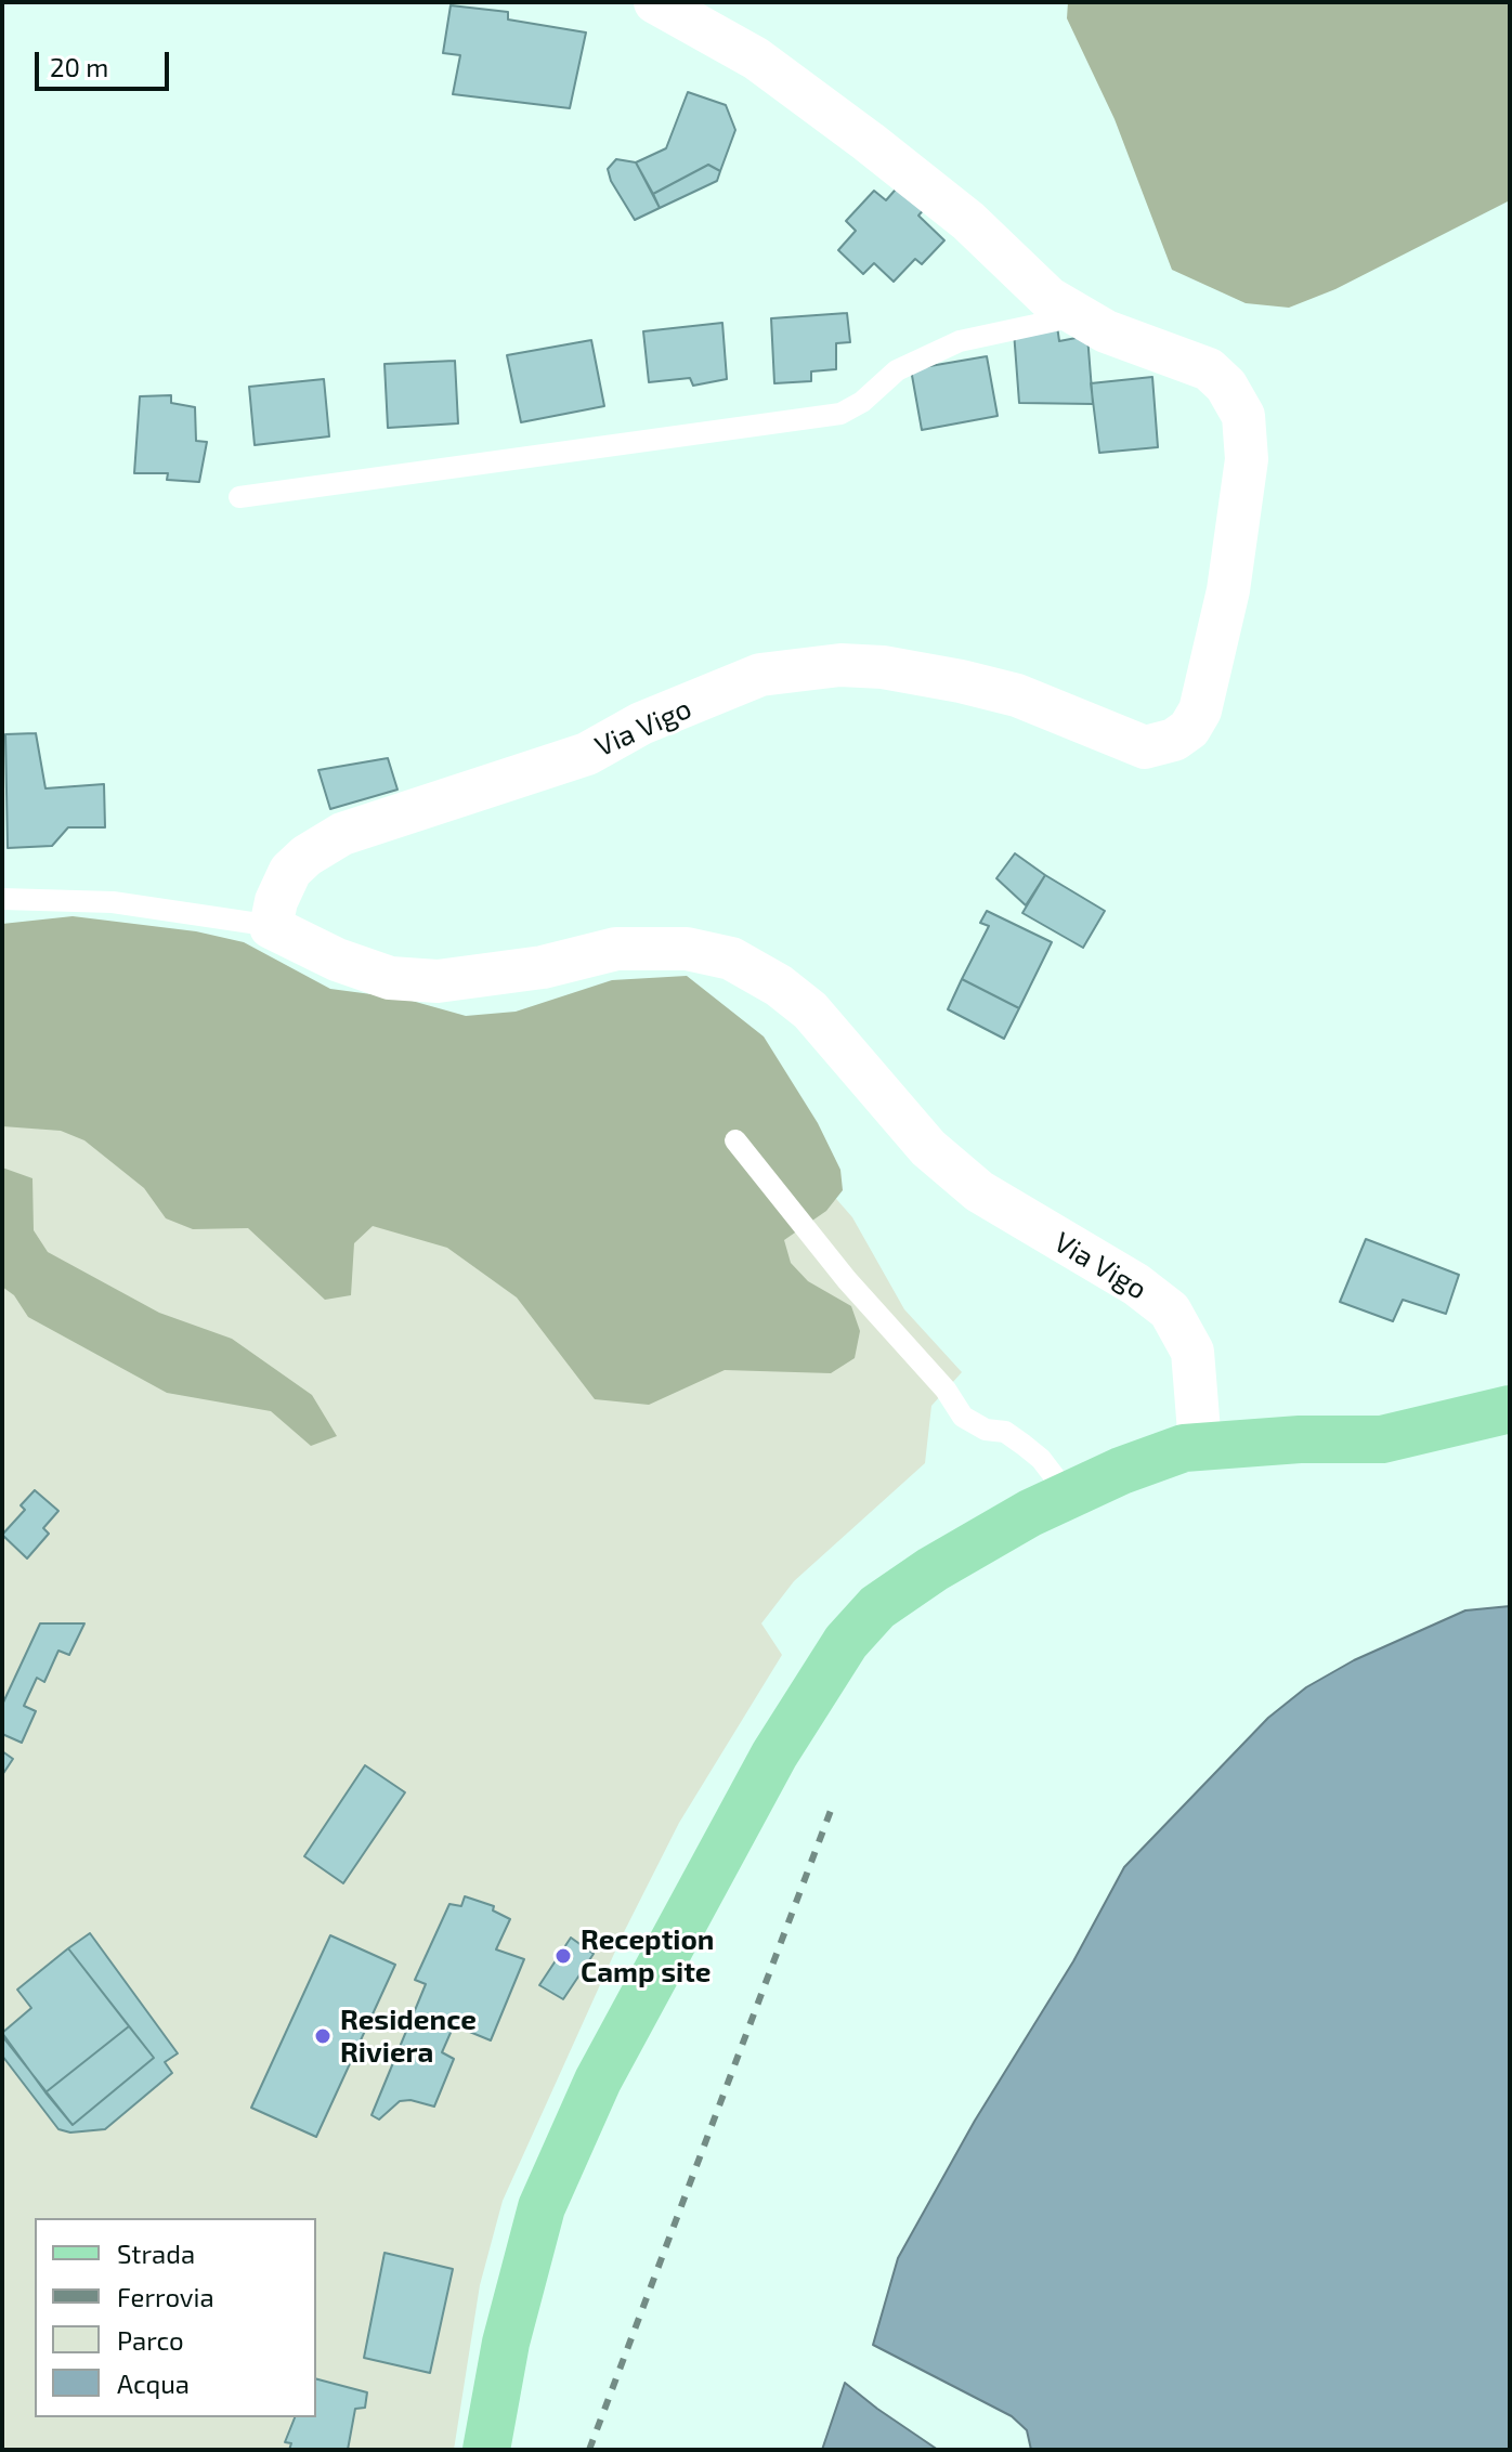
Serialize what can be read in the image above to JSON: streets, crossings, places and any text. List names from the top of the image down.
{
  "streets": {
    "street": ["Via Vigo"]
  },
  "places": ["Reception Camp site", "Residence Riviera"],
  "legend": [
    "Strada",
    "Ferrovia",
    "Parco",
    "Acqua"
  ],
  "scale_bar": "20 m"
}
